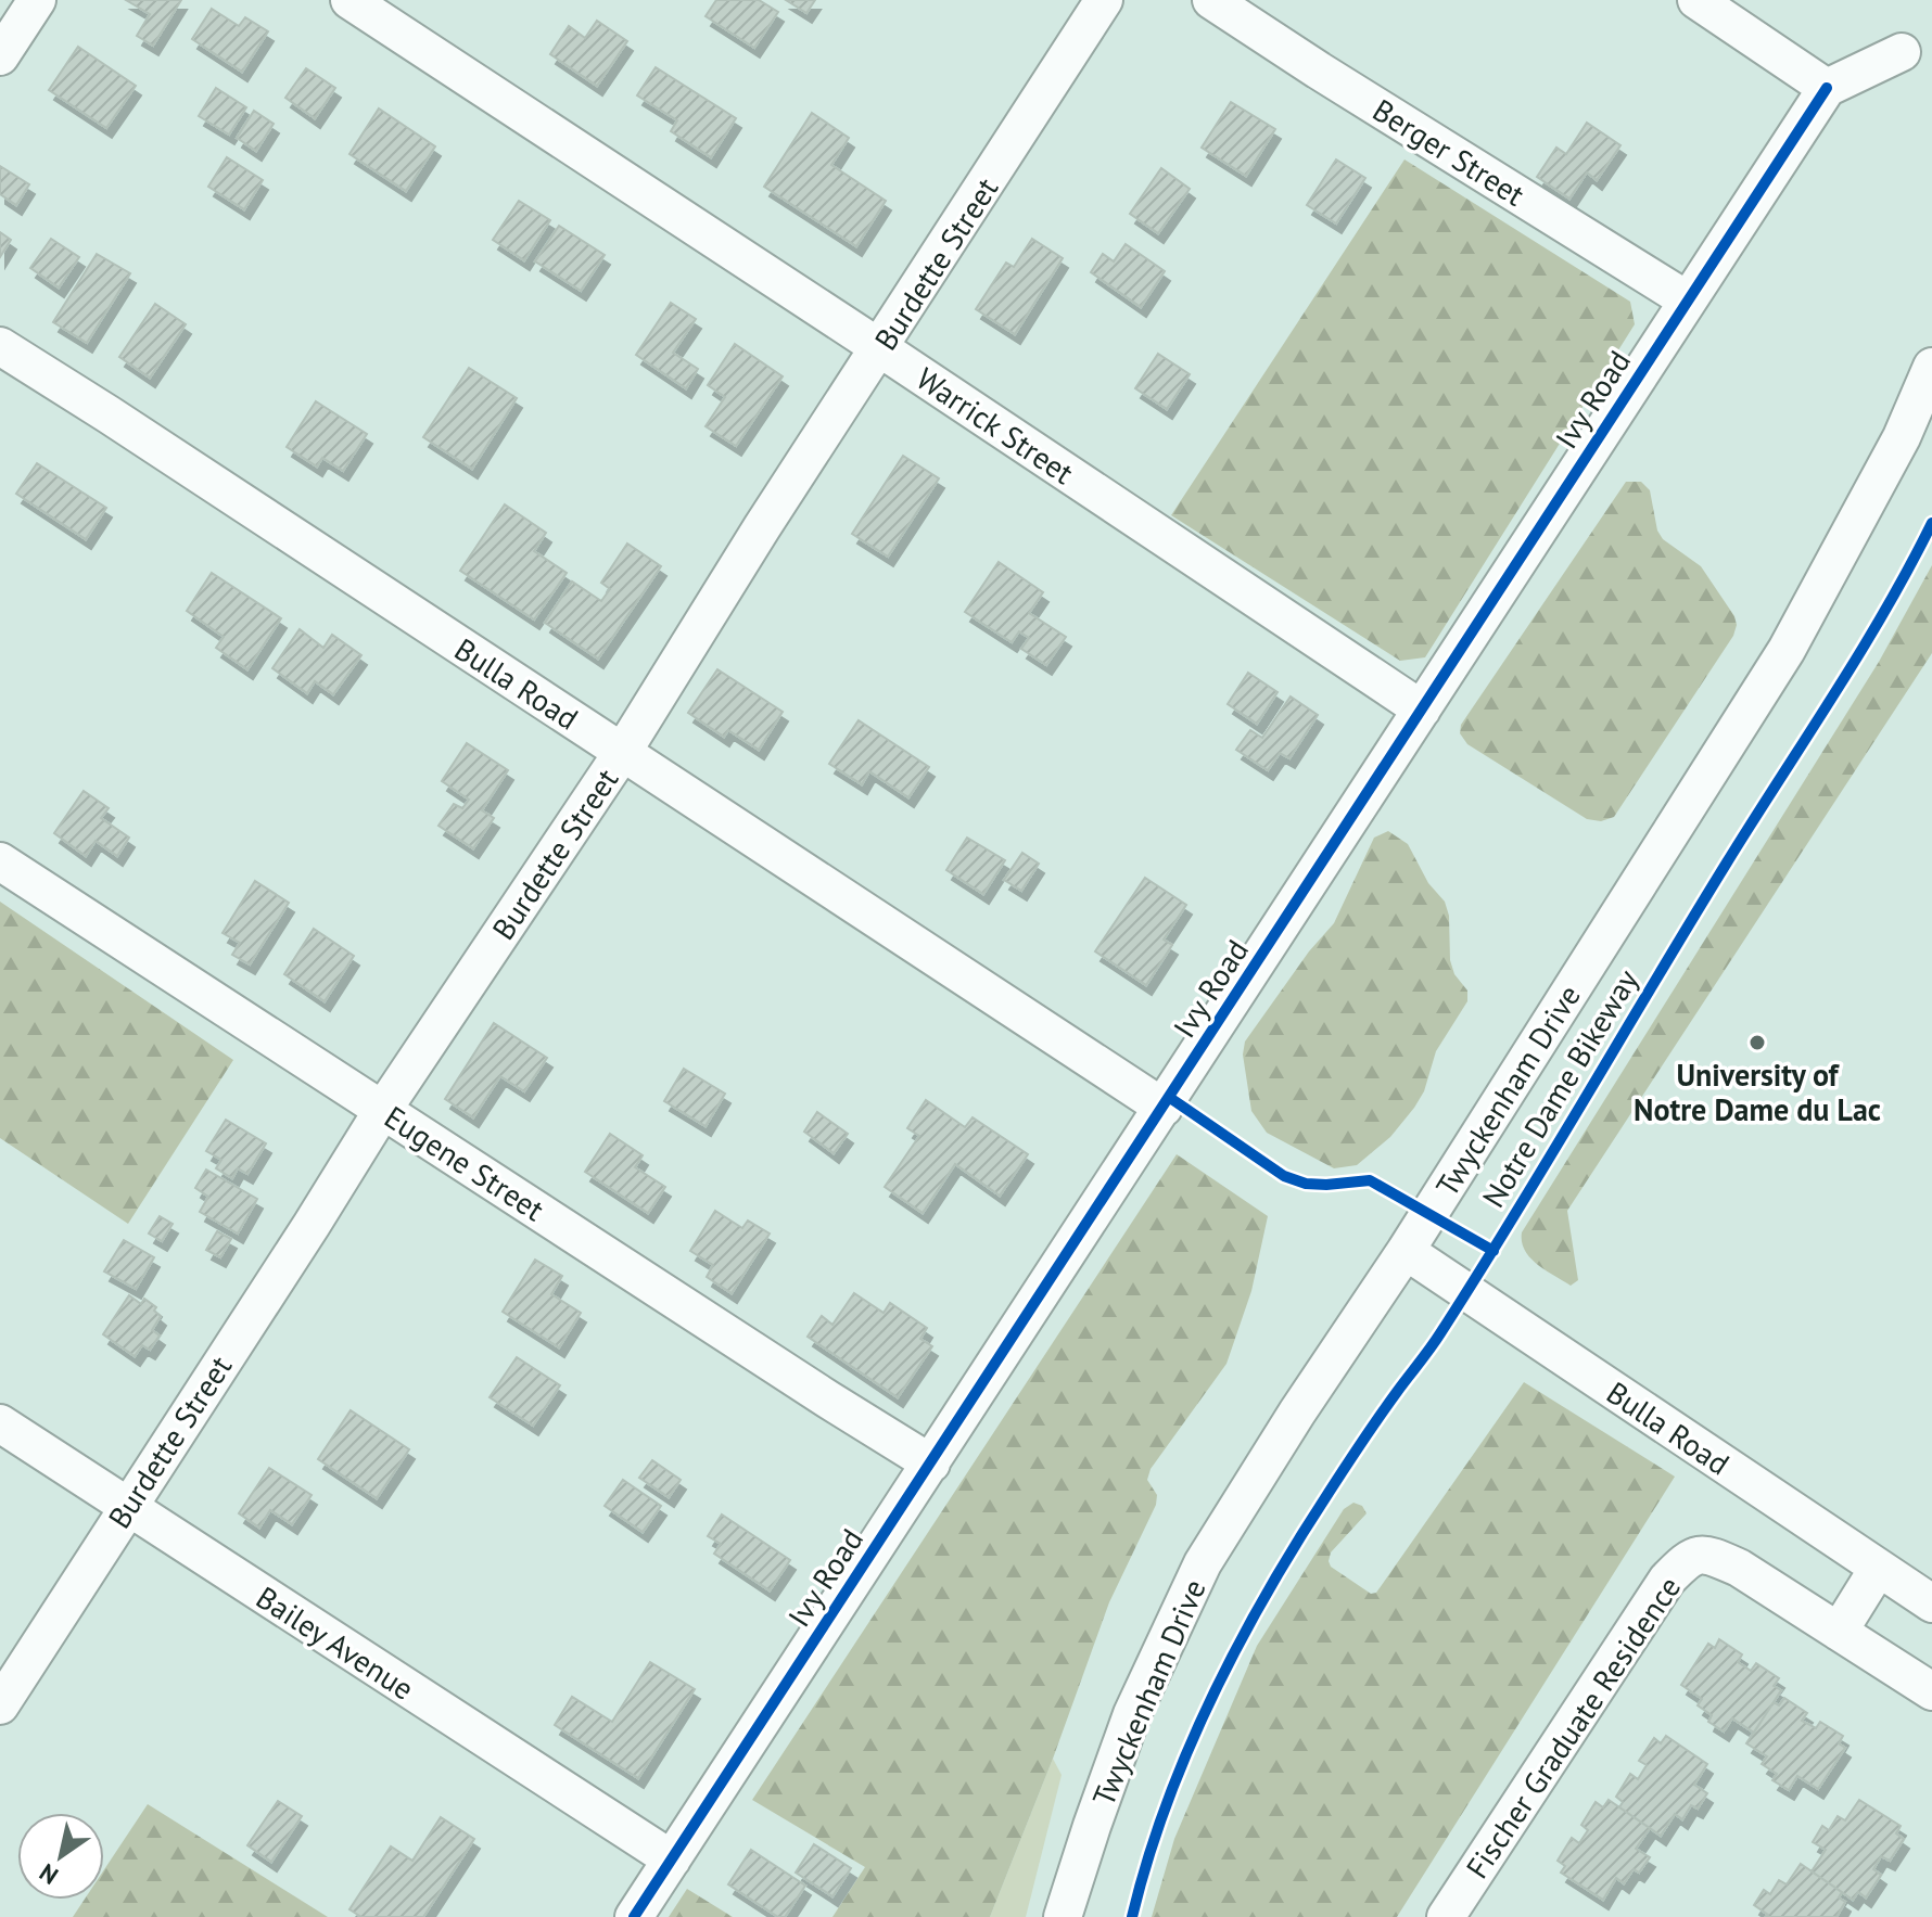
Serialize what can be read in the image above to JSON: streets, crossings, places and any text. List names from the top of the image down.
{
  "streets": {
    "street": [
      "Berger Street",
      "Burdette Street",
      "Ivy Road",
      "Warrick Street",
      "Bulla Road",
      "Twyckenham Drive",
      "Eugene Street",
      "Bailey Avenue",
      "Fischer Graduate Residence"
    ],
    "cycle path": ["Notre Dame Bikeway"]
  },
  "crossings": [
    ["Berger Street", "Ivy Road"],
    ["Burdette Street", "Warrick Street"],
    ["Burdette Street", "Bulla Road"],
    ["Burdette Street", "Eugene Street"],
    ["Burdette Street", "Bailey Avenue"],
    ["Ivy Road", "Warrick Street"],
    ["Ivy Road", "Bulla Road"],
    ["Ivy Road", "Eugene Street"],
    ["Ivy Road", "Bailey Avenue"],
    ["Bulla Road", "Twyckenham Drive"]
  ],
  "places": ["University of Notre Dame du Lac"],
  "north": "bottom left"
}
